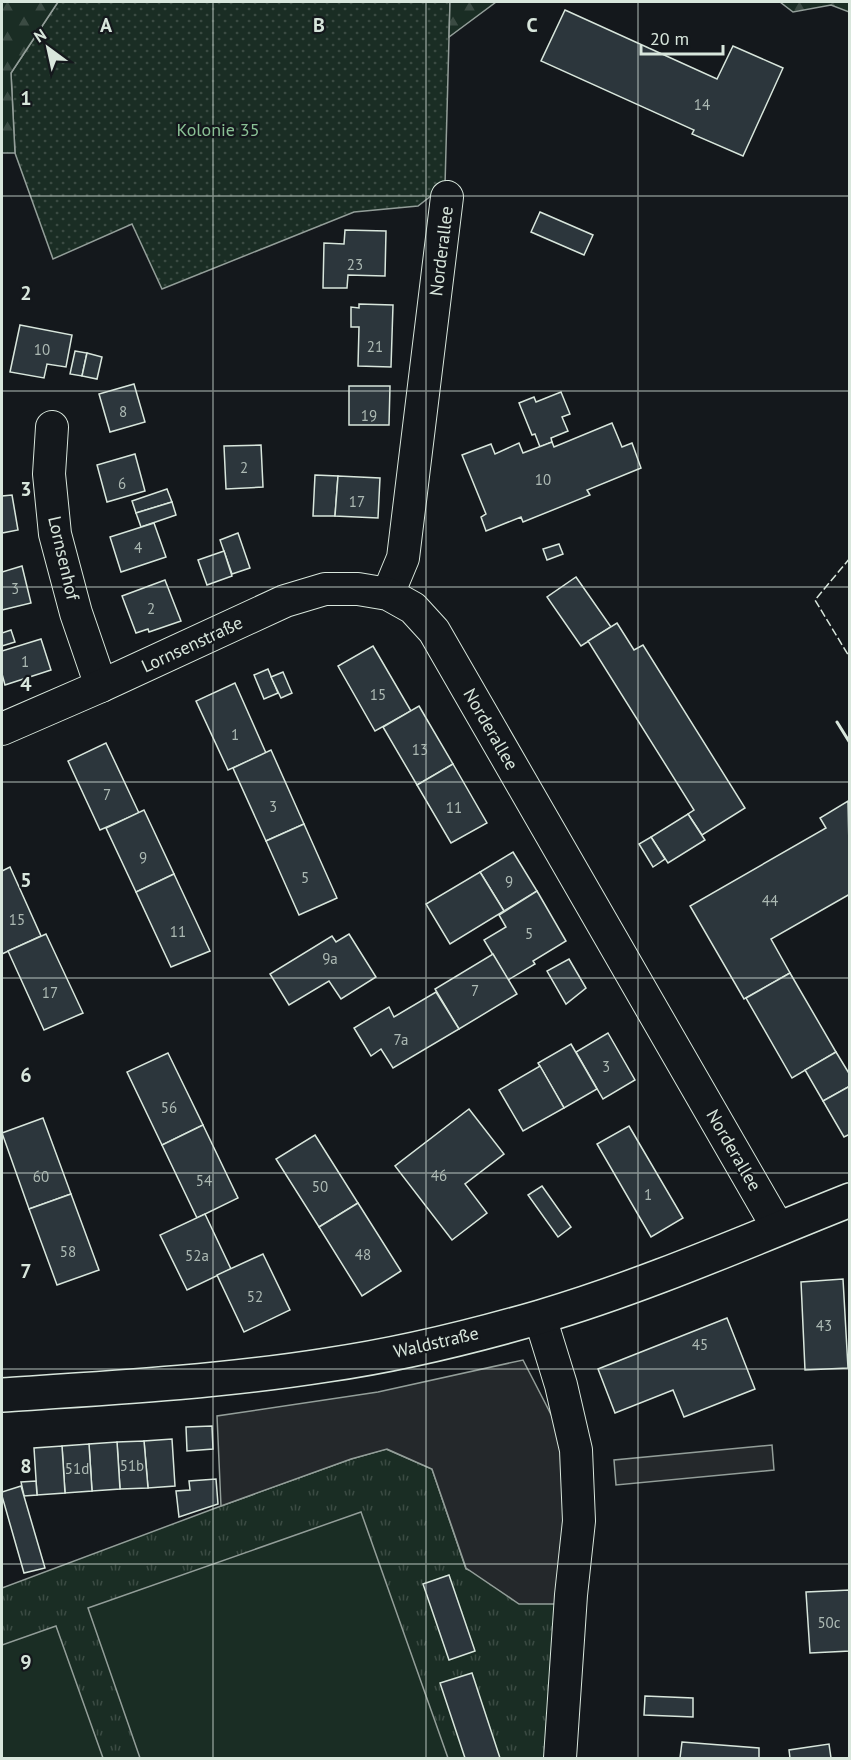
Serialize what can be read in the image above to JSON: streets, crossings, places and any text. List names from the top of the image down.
{
  "streets": {
    "main road": ["Waldstraße"],
    "street": ["Norderallee", "Lornsenhof", "Lornsenstraße"]
  },
  "crossings": [
    ["Norderallee", "Lornsenstraße"],
    ["Norderallee", "Waldstraße"],
    ["Lornsenhof", "Lornsenstraße"]
  ],
  "parks": ["Kolonie 35"],
  "house_numbers": [
    "14",
    "23",
    "21",
    "10",
    "8",
    "19",
    "2",
    "10",
    "6",
    "17",
    "4",
    "3",
    "2",
    "1",
    "15",
    "1",
    "13",
    "7",
    "3",
    "11",
    "9",
    "5",
    "9",
    "44",
    "15",
    "11",
    "5",
    "9a",
    "7",
    "17",
    "7a",
    "3",
    "56",
    "46",
    "60",
    "54",
    "50",
    "1",
    "58",
    "48",
    "52a",
    "52",
    "43",
    "45",
    "51b",
    "51d",
    "50c"
  ],
  "scale_bar": "20 m",
  "north": "top left",
  "grid": {
    "columns": ["A", "B", "C"],
    "rows": [
      "1",
      "2",
      "3",
      "4",
      "5",
      "6",
      "7",
      "8",
      "9"
    ]
  }
}
